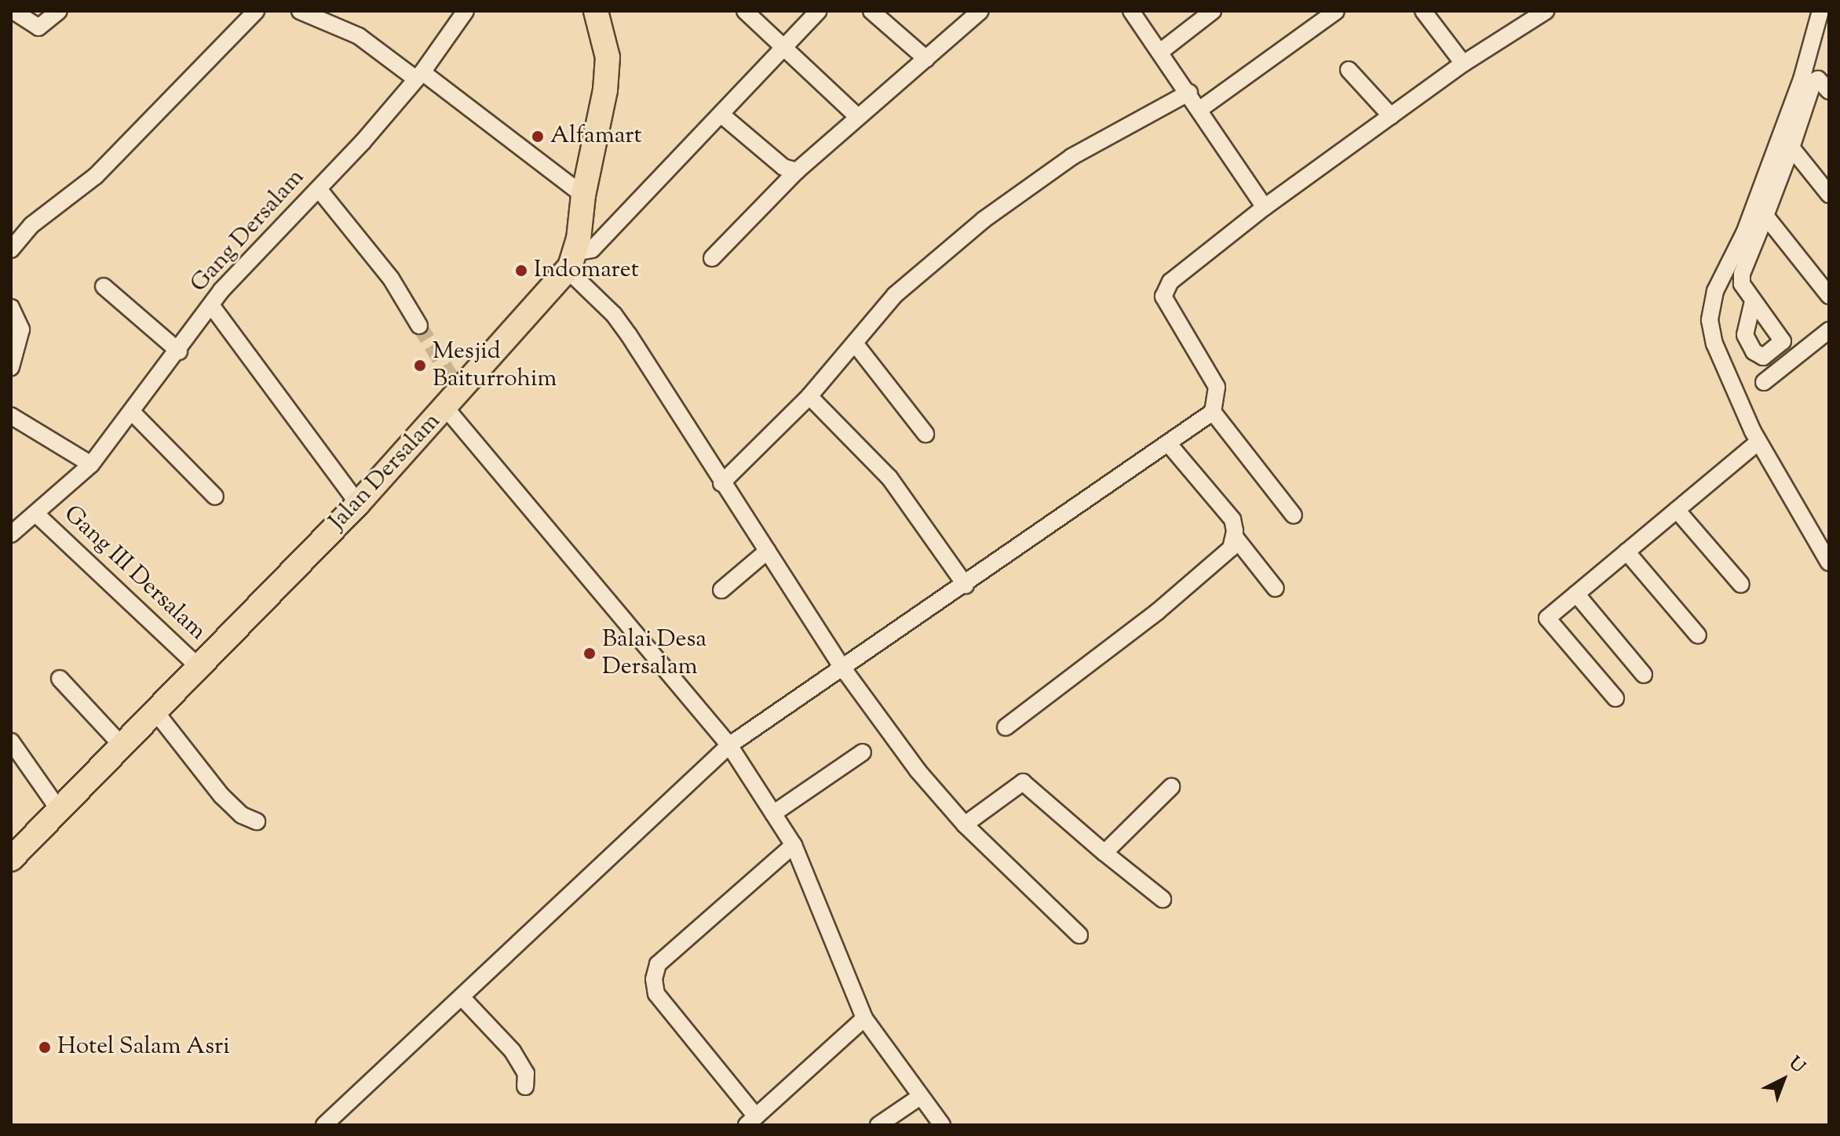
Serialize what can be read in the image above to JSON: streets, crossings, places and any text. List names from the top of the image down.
{
  "streets": {
    "main road": ["Jalan Dersalam"],
    "street": ["Gang Dersalam", "Gang III Dersalam"]
  },
  "crossings": [
    ["Gang Dersalam", "Gang III Dersalam"],
    ["Jalan Dersalam", "Gang III Dersalam"]
  ],
  "places": [
    "Alfamart",
    "Indomaret",
    "Mesjid Baiturrohim",
    "Balai Desa Dersalam",
    "Hotel Salam Asri"
  ],
  "north": "top right"
}
